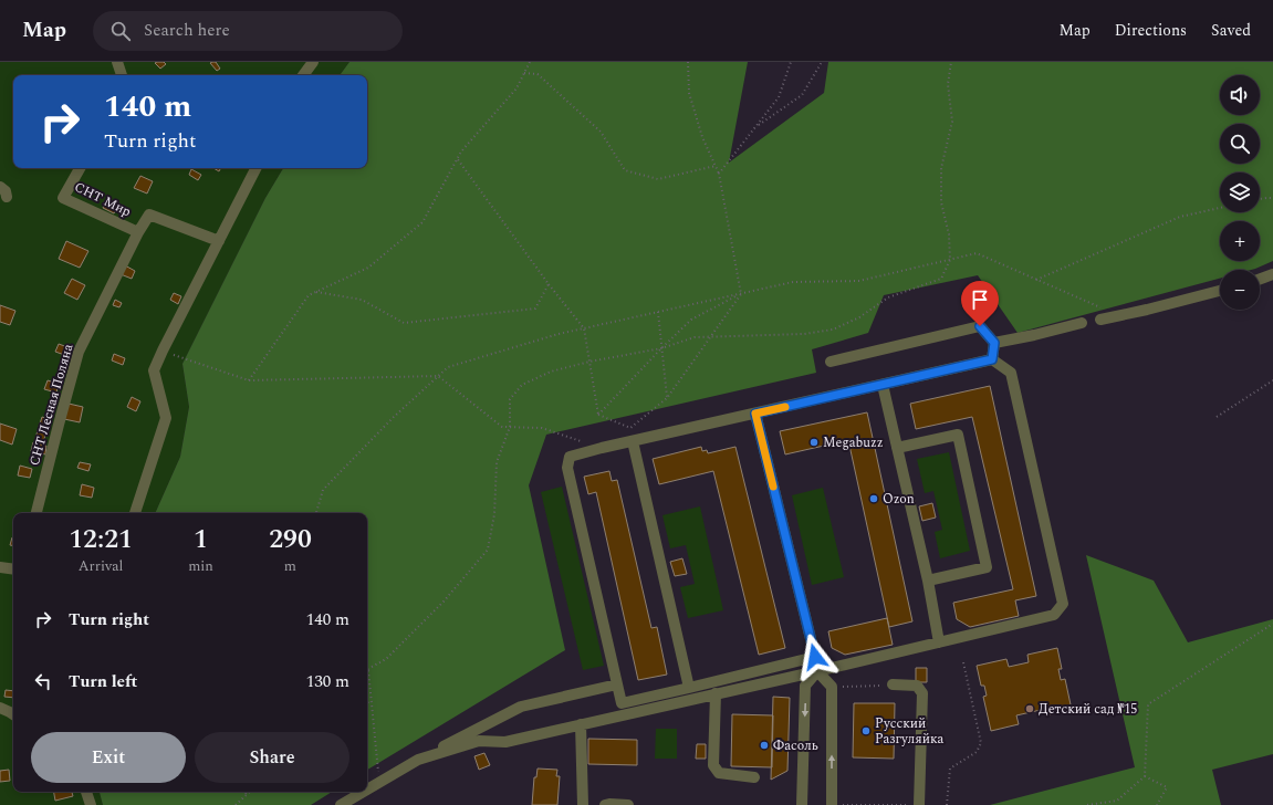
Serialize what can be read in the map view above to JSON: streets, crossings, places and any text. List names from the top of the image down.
{
  "streets": {
    "street": ["СНТ Мир", "СНТ Лесная Поляна"]
  },
  "crossings": [
    ["СНТ Мир", "СНТ Лесная Поляна"]
  ],
  "places": [
    "Megabuzz",
    "Ozon",
    "Детский сад №15",
    "Русский Разгуляйка",
    "Фасоль"
  ],
  "page": {
    "header": "Map",
    "search": "Search here",
    "nav": ["Map", "Directions", "Saved"],
    "map_buttons": ["+", "−"],
    "turn": ["140 m", "Turn right"],
    "eta": [
      "12:21",
      "Arrival",
      "1",
      "min",
      "290",
      "m"
    ],
    "list": [
      {
        "name": "Turn right",
        "value": "140 m"
      },
      {
        "name": "Turn left",
        "value": "130 m"
      }
    ],
    "buttons": ["Exit", "Share"]
  }
}
